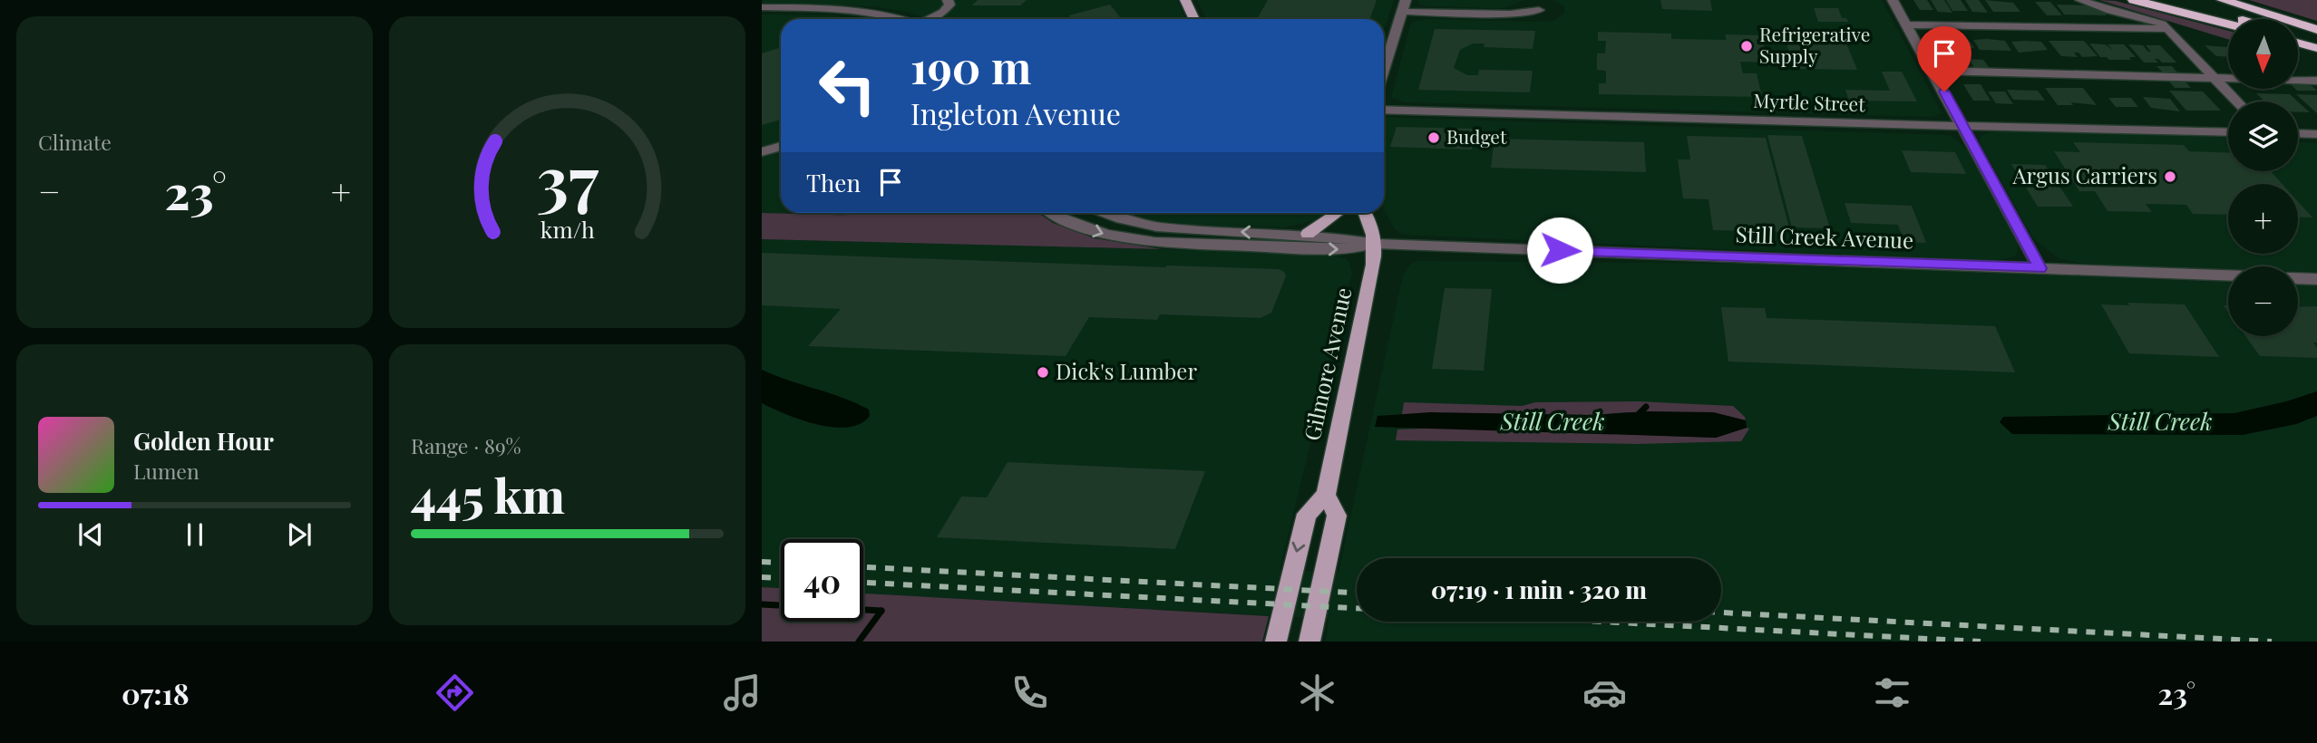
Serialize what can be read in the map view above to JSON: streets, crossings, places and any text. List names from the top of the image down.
{
  "streets": {
    "main road": ["Gilmore Avenue"],
    "street": ["Myrtle Street", "Still Creek Avenue"]
  },
  "crossings": [
    ["Still Creek Avenue", "Gilmore Avenue"]
  ],
  "water": ["Still Creek"],
  "places": [
    "Refrigerative Supply",
    "Budget",
    "Argus Carriers",
    "Dick's Lumber"
  ],
  "north": "bottom",
  "page": {
    "tile": [
      "Climate",
      ["Range · 89%", "445 km"]
    ],
    "map_buttons": ["+", "−"],
    "turn": ["190 m", "Ingleton Avenue"],
    "then": "Then",
    "heat": ["−", "23°", "+"],
    "song": ["Golden Hour", "Lumen"],
    "limit": "40",
    "trip": "07:19 · 1 min · 320 m",
    "tabs": ["07:18", "23°"],
    "gauge": ["37", "km/h"]
  }
}
